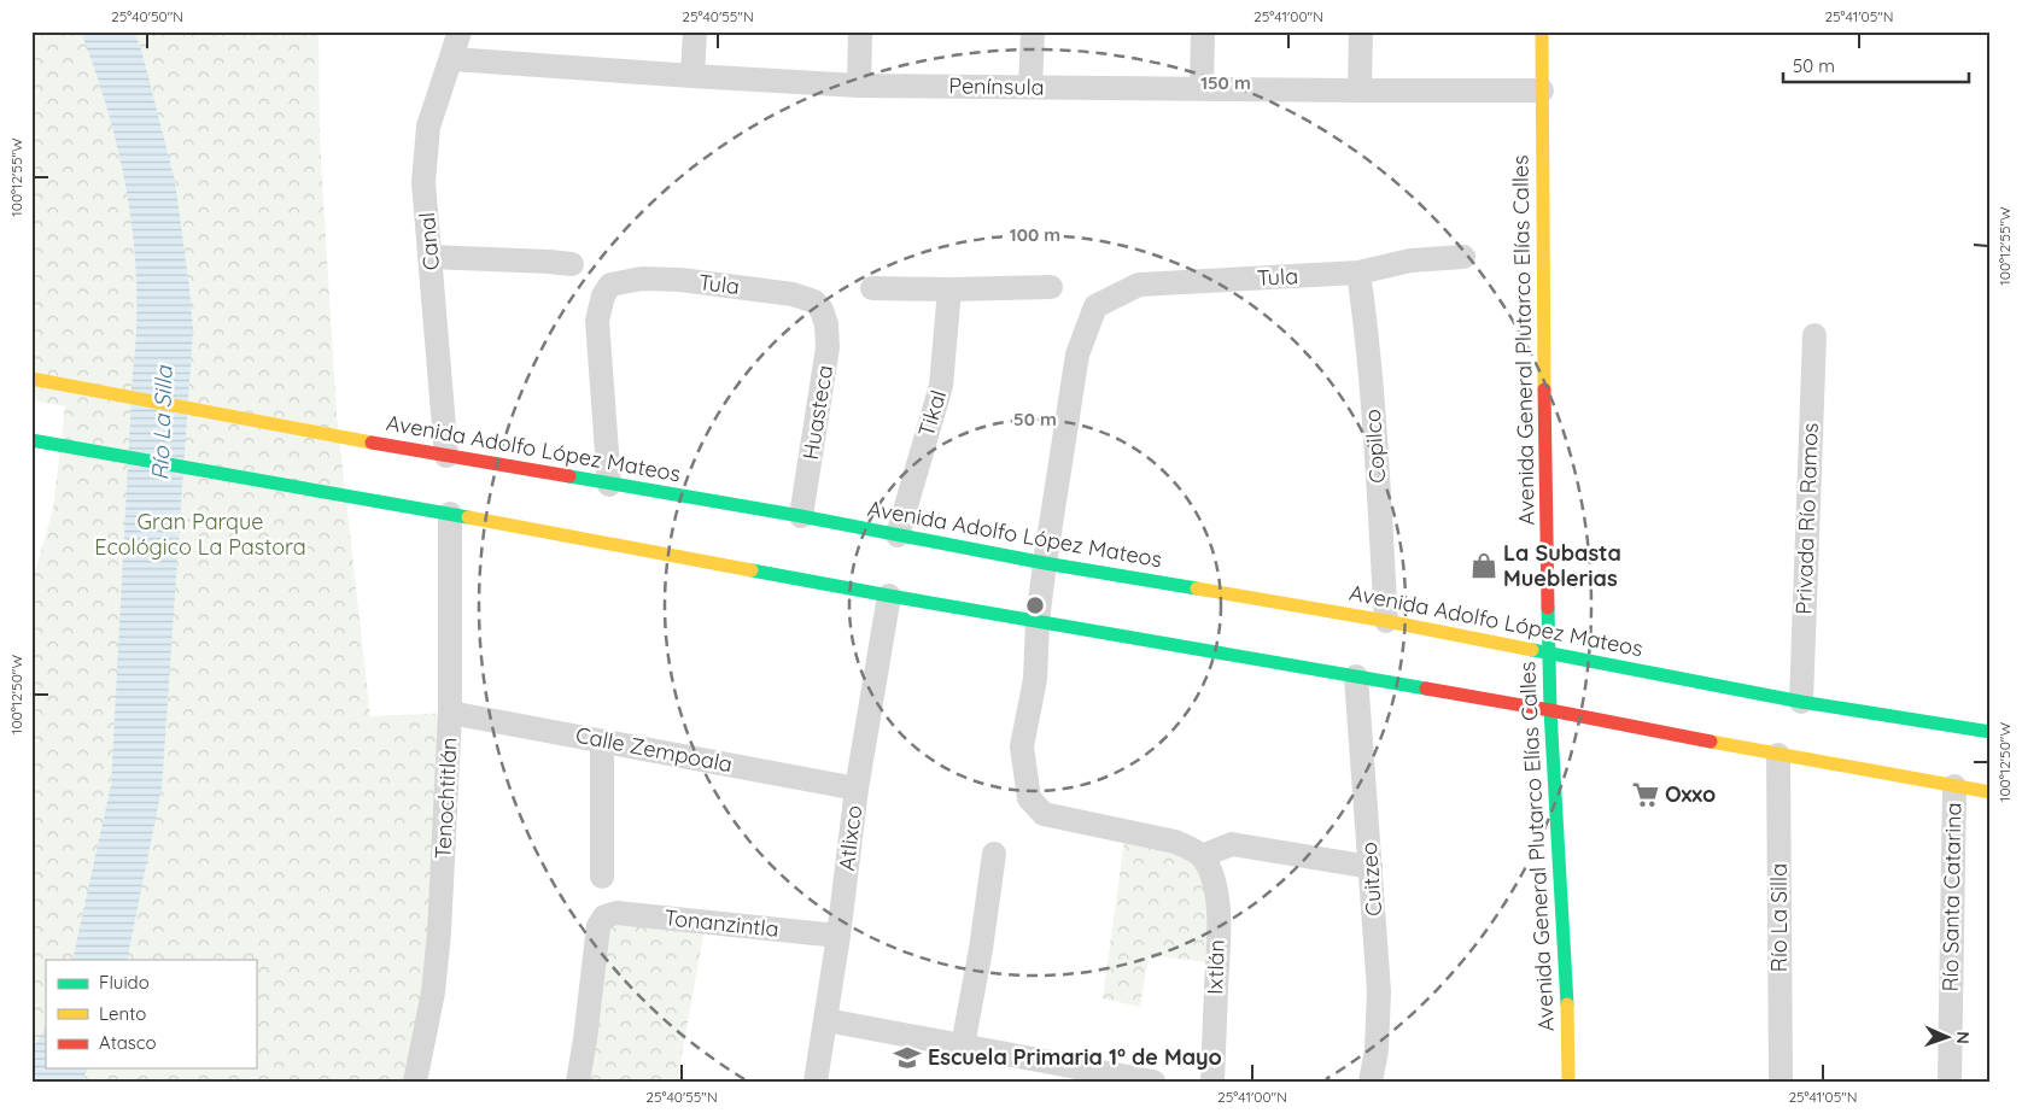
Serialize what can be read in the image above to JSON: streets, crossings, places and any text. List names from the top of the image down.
{
  "streets": {
    "main road": ["Avenida General Plutarco Elías Calles", "Avenida Adolfo López Mateos"],
    "street": [
      "Península",
      "Canal",
      "Tula",
      "Huasteca",
      "Tikal",
      "Copilco",
      "Privada Río Ramos",
      "Calle Zempoala",
      "Tenochtitlán",
      "Atlixco",
      "Cuitzeo",
      "Río Santa Catarina",
      "Río La Silla",
      "Tonanzintla",
      "Ixtlán"
    ]
  },
  "crossings": [
    ["Península", "Canal"],
    ["Península", "Avenida General Plutarco Elías Calles"],
    ["Canal", "Avenida Adolfo López Mateos"],
    ["Tula", "Huasteca"],
    ["Tula", "Copilco"],
    ["Tula", "Avenida Adolfo López Mateos"],
    ["Avenida General Plutarco Elías Calles", "Avenida Adolfo López Mateos"],
    ["Huasteca", "Avenida Adolfo López Mateos"],
    ["Tikal", "Avenida Adolfo López Mateos"],
    ["Copilco", "Avenida Adolfo López Mateos"],
    ["Avenida Adolfo López Mateos", "Privada Río Ramos"],
    ["Calle Zempoala", "Tenochtitlán"],
    ["Calle Zempoala", "Atlixco"],
    ["Atlixco", "Tonanzintla"]
  ],
  "water": ["Río La Silla"],
  "parks": ["Gran Parque Ecológico La Pastora"],
  "places": {
    "shop": ["La Subasta Mueblerias"],
    "supermarket": ["Oxxo"],
    "school or university": ["Escuela Primaria 1° de Mayo"]
  },
  "legend": ["Fluido", "Lento", "Atasco"],
  "scale_bar": "50 m",
  "north": "right",
  "coordinates": [
    "25°40'50\"N",
    "25°40'55\"N",
    "25°41'00\"N",
    "25°41'05\"N",
    "100°12'55\"W",
    "100°12'50\"W"
  ],
  "rings": ["150 m", "100 m", "50 m"]
}
